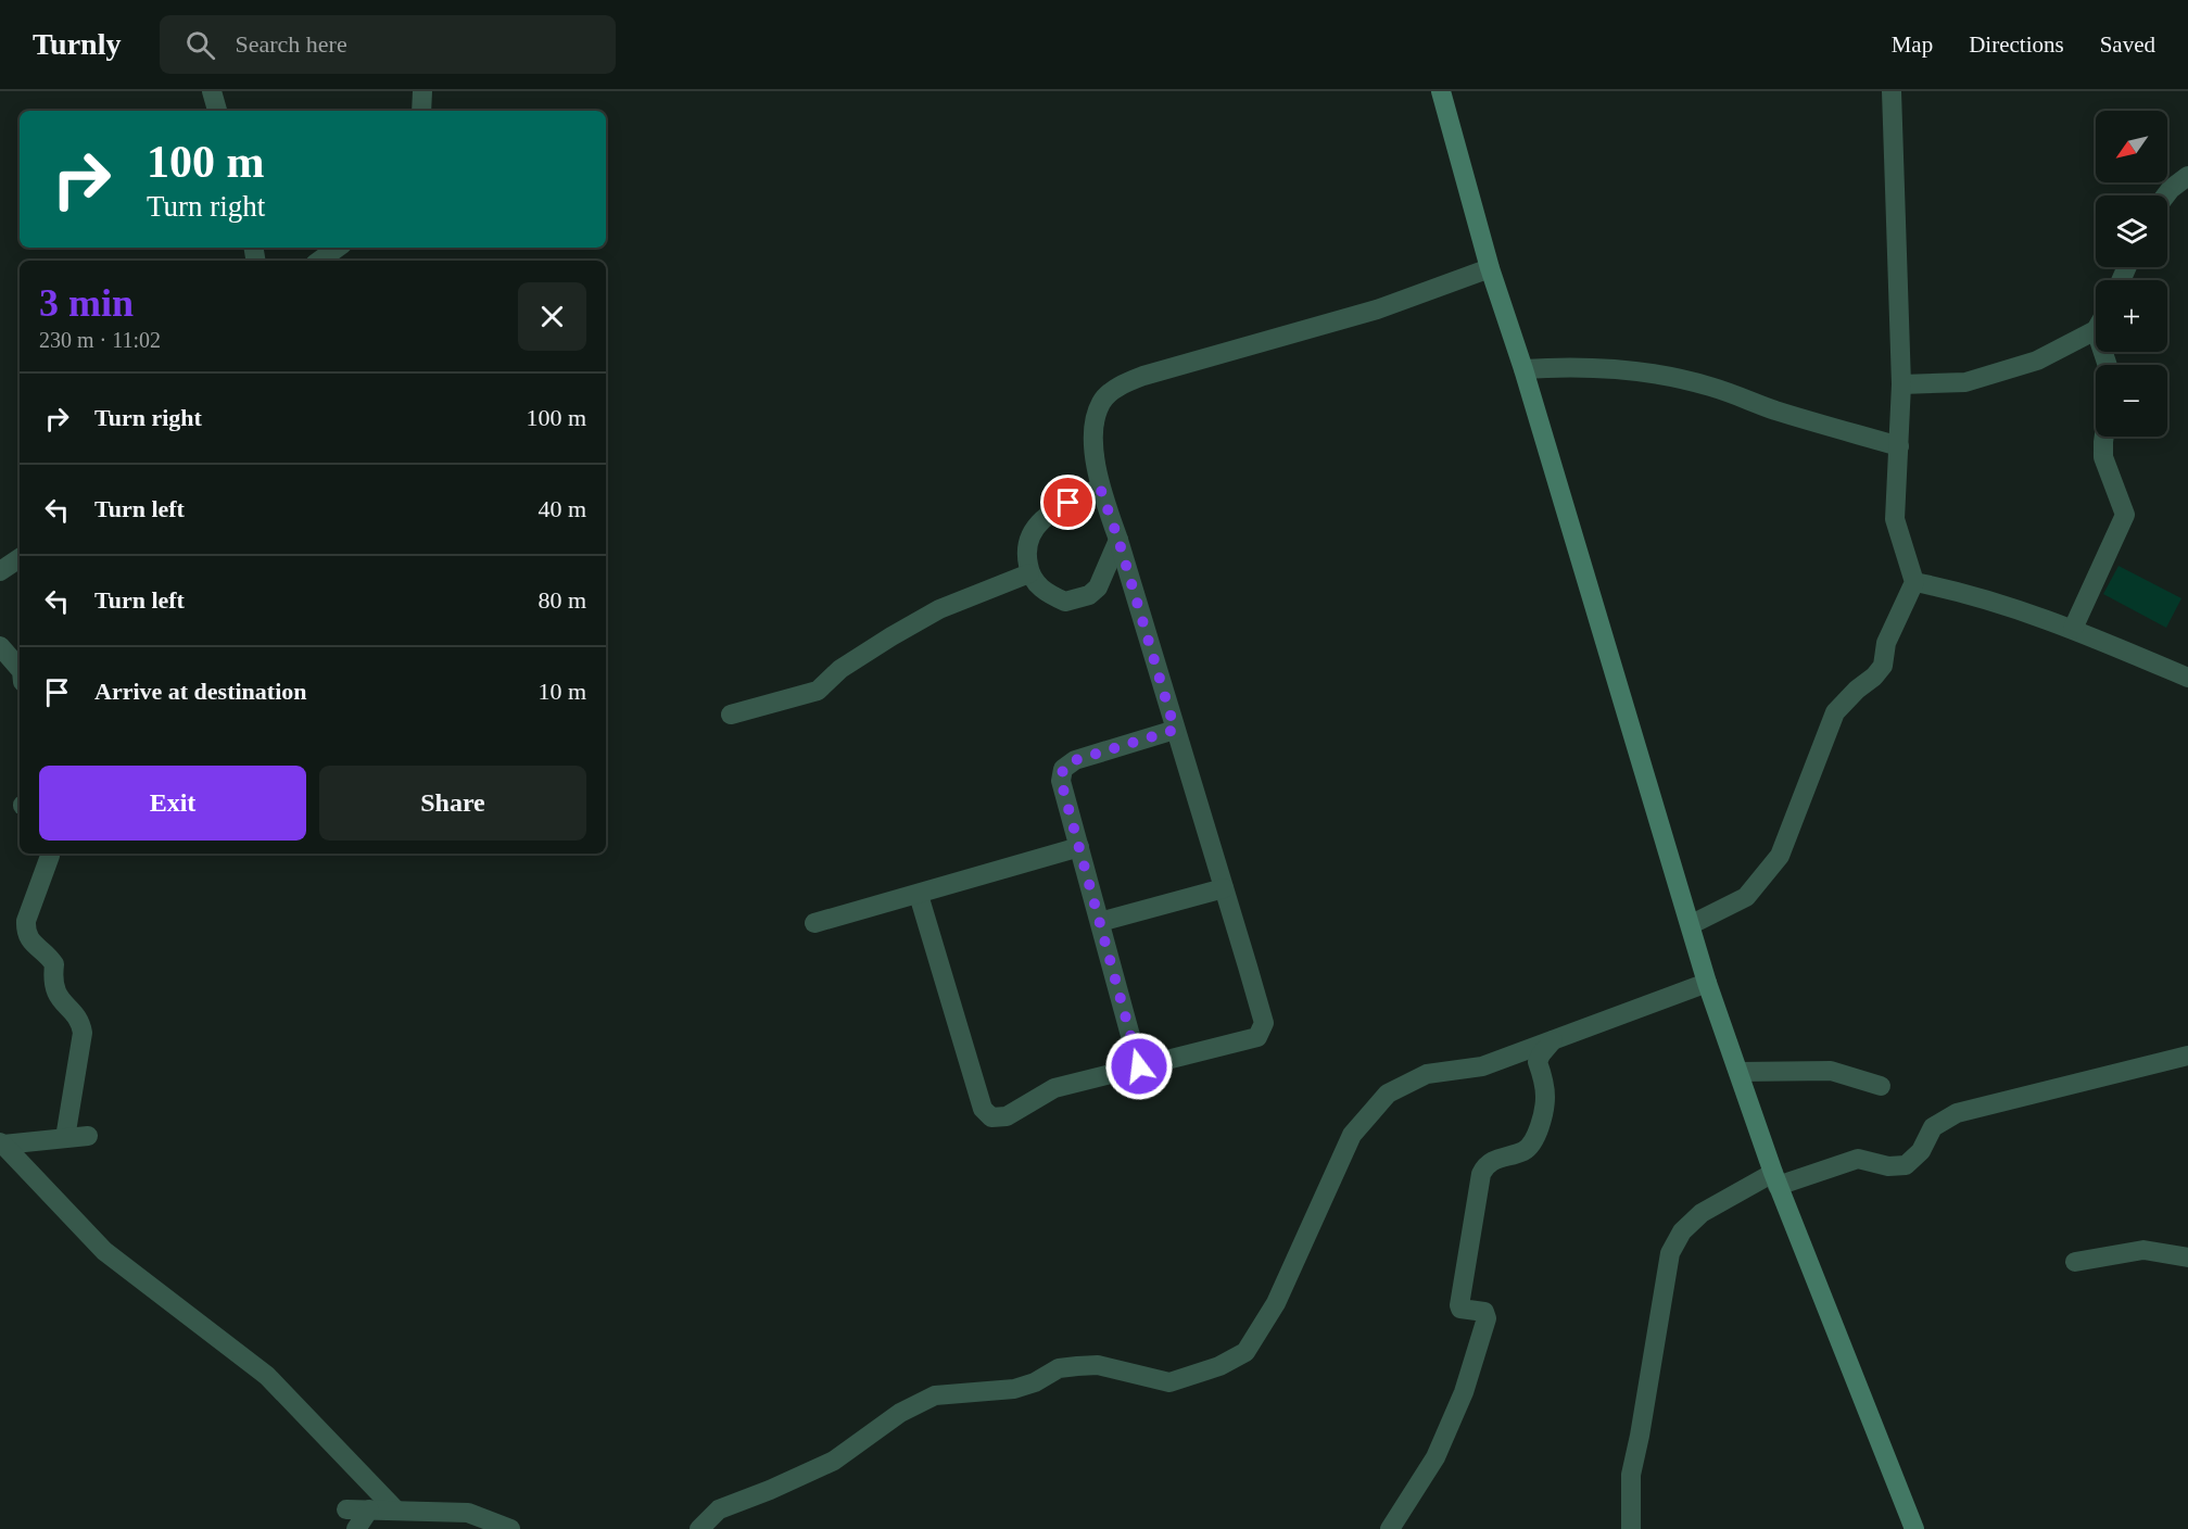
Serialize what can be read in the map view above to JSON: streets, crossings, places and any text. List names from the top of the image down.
{
  "north": "bottom left",
  "page": {
    "header": "Turnly",
    "search": "Search here",
    "nav": ["Map", "Directions", "Saved"],
    "map_buttons": ["+", "−"],
    "turn": ["100 m", "Turn right"],
    "heading": ["3 min", "230 m · 11:02"],
    "list": [
      {
        "name": "Turn right",
        "value": "100 m"
      },
      {
        "name": "Turn left",
        "value": "40 m"
      },
      {
        "name": "Turn left",
        "value": "80 m"
      },
      {
        "name": "Arrive at destination",
        "value": "10 m"
      }
    ],
    "buttons": ["Exit", "Share"]
  }
}
